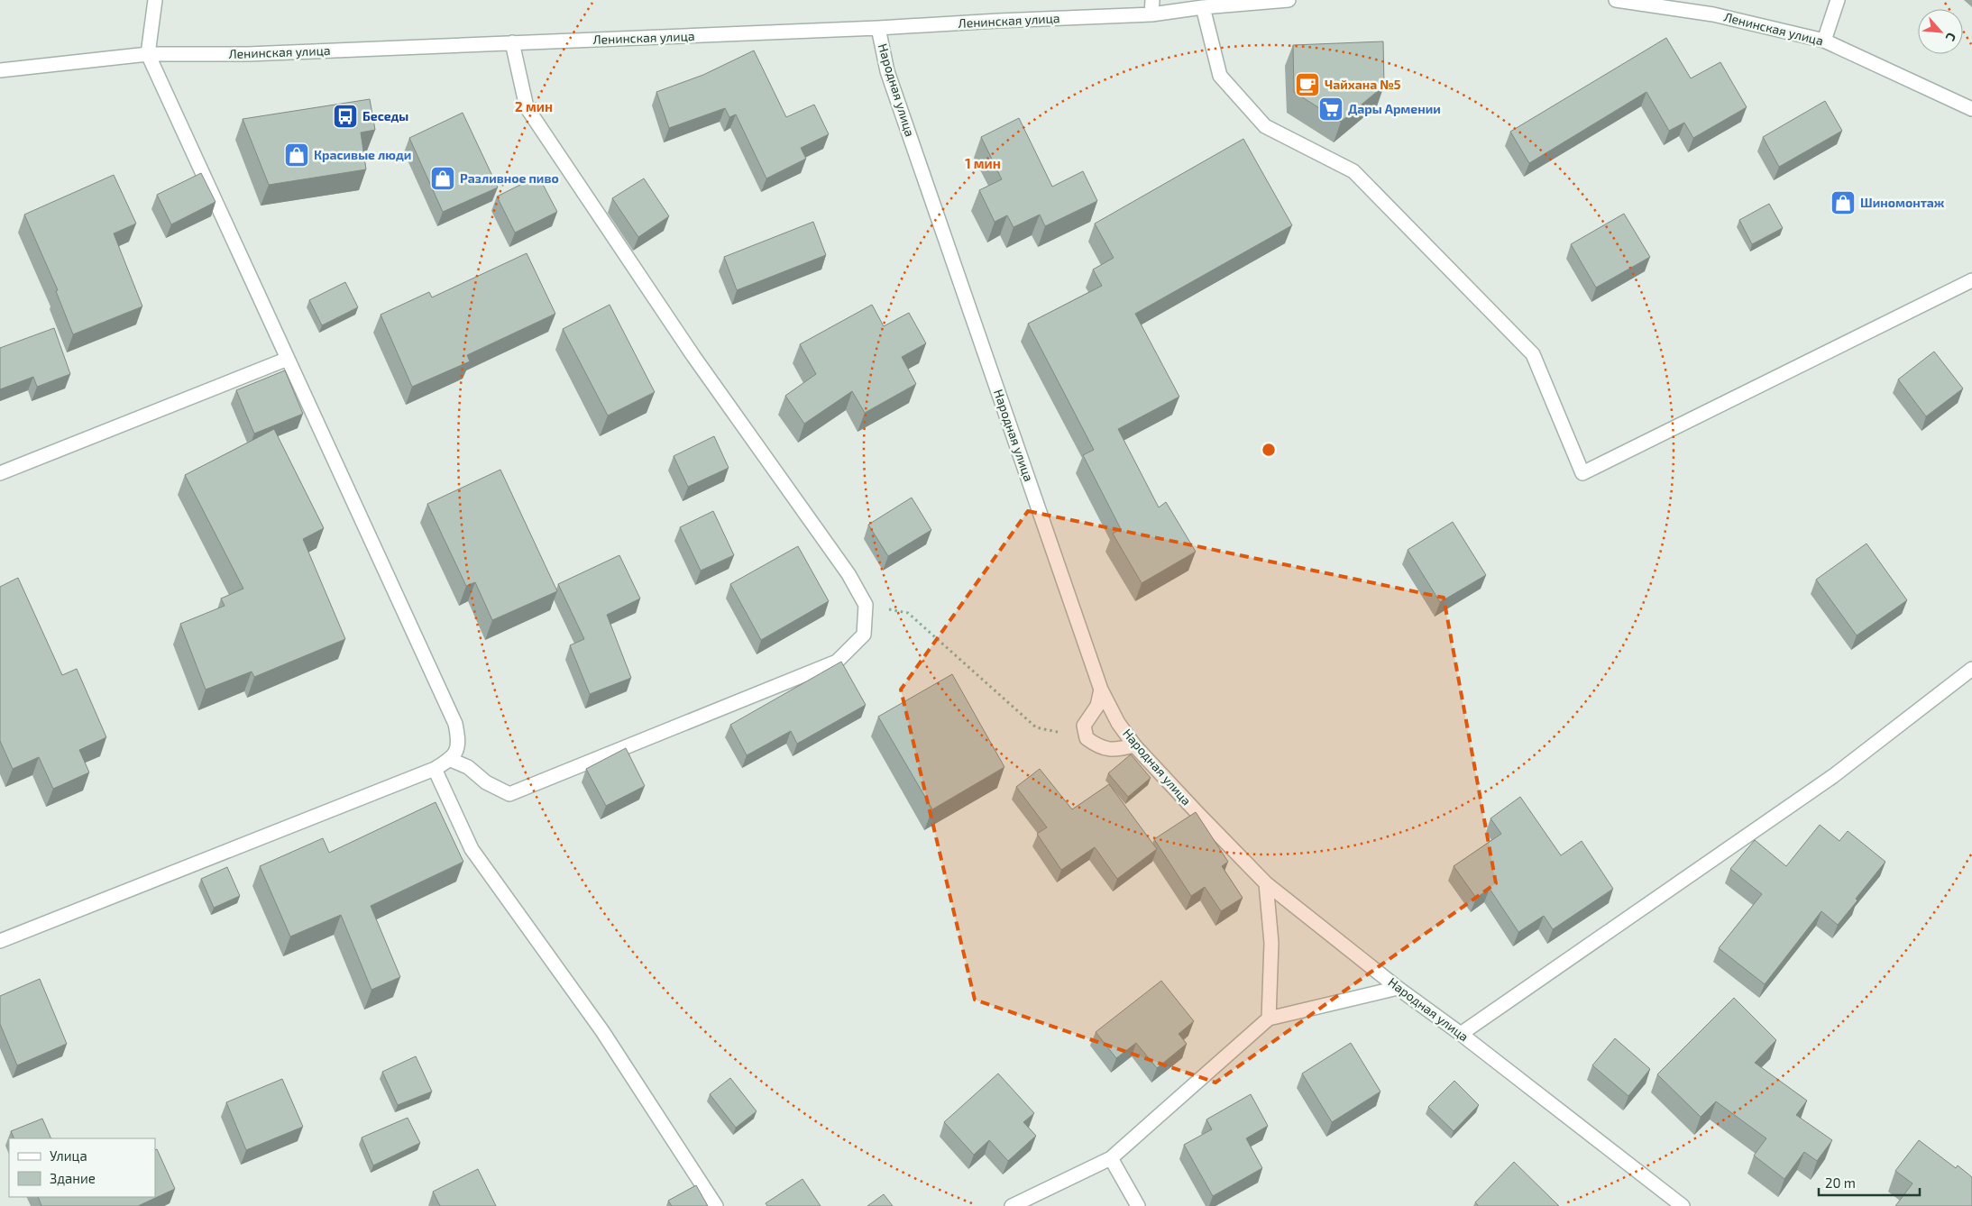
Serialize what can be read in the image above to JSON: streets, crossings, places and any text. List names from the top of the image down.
{
  "streets": {
    "street": ["Ленинская улица", "Народная улица"]
  },
  "crossings": [
    ["Ленинская улица", "Народная улица"]
  ],
  "places": {
    "cafe": ["Чайхана №5"],
    "supermarket": ["Дары Армении"],
    "bus stop": ["Беседы"],
    "shop": ["Красивые люди", "Разливное пиво", "Шиномонтаж"]
  },
  "legend": ["Улица", "Здание"],
  "scale_bar": "20 m",
  "north": "bottom right",
  "rings": ["2 мин", "1 мин"]
}
